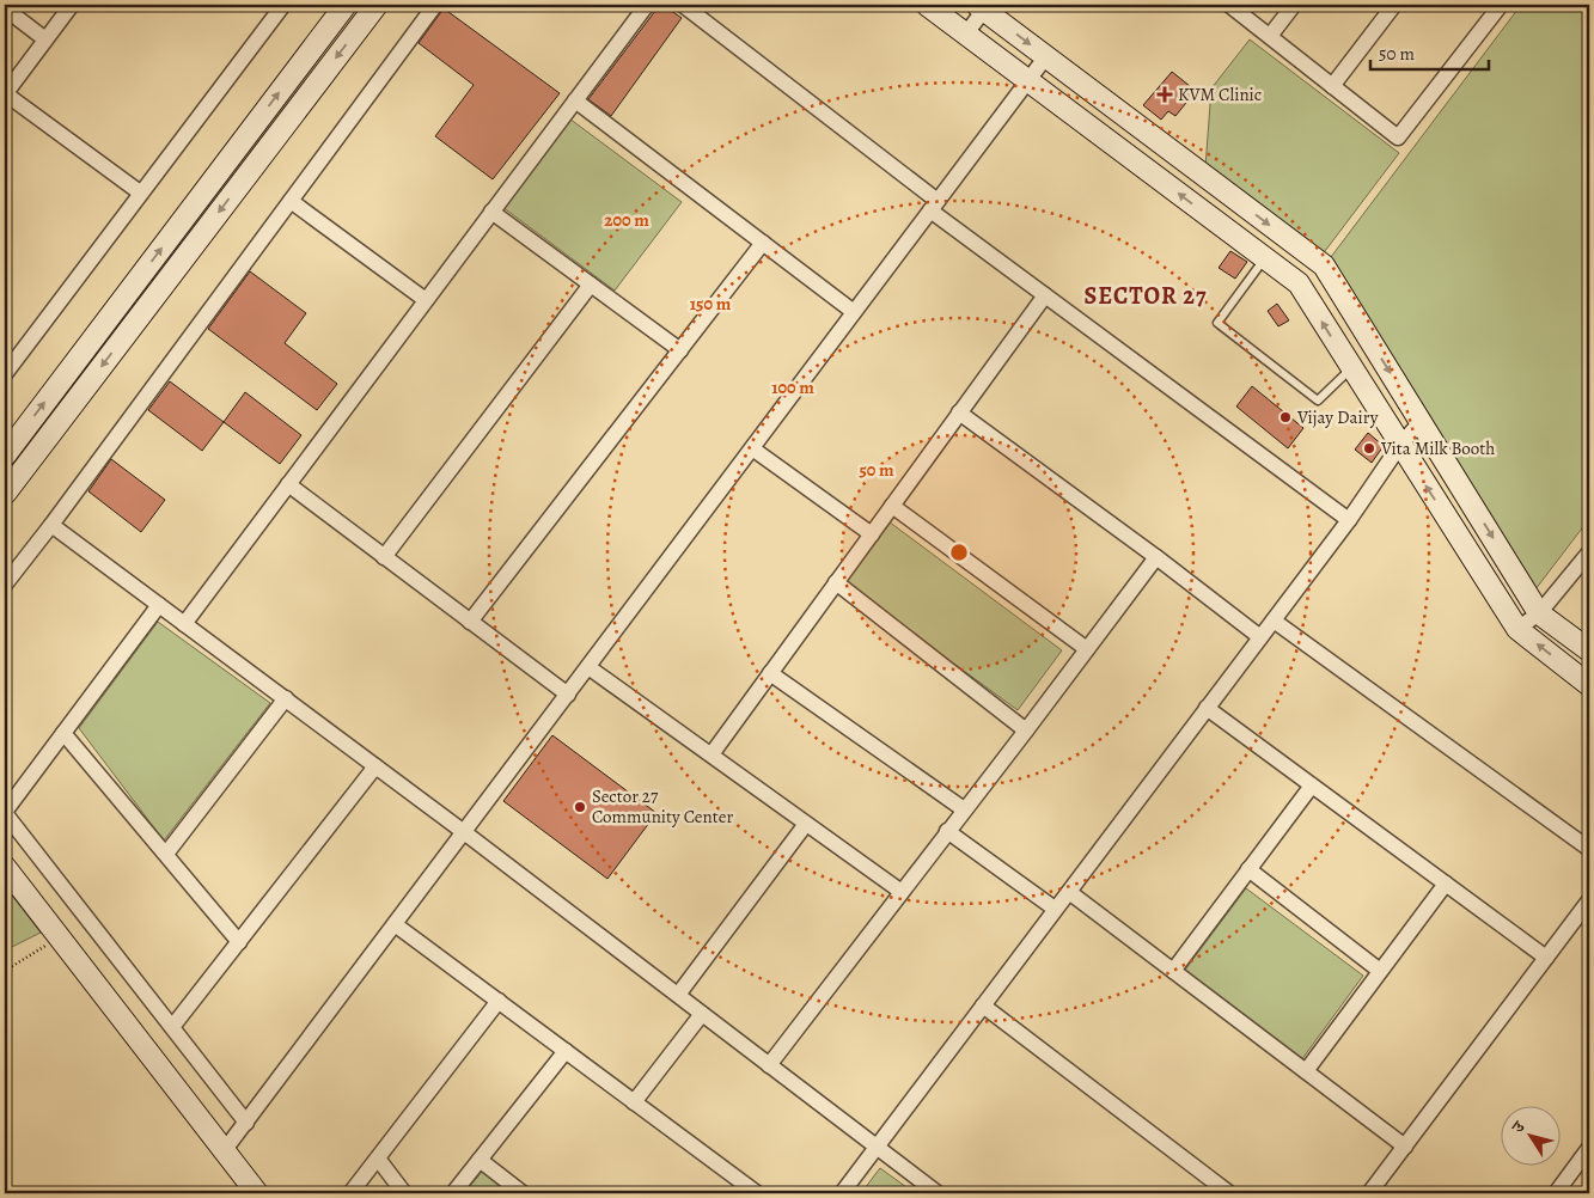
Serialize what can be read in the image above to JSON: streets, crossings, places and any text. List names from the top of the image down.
{
  "districts": ["SECTOR 27"],
  "places": {
    "health": ["KVM Clinic"],
    "other": ["Vijay Dairy", "Vita Milk Booth", "Sector 27 Community Center"]
  },
  "scale_bar": "50 m",
  "north": "top left",
  "rings": [
    "200 m",
    "150 m",
    "100 m",
    "50 m"
  ]
}
